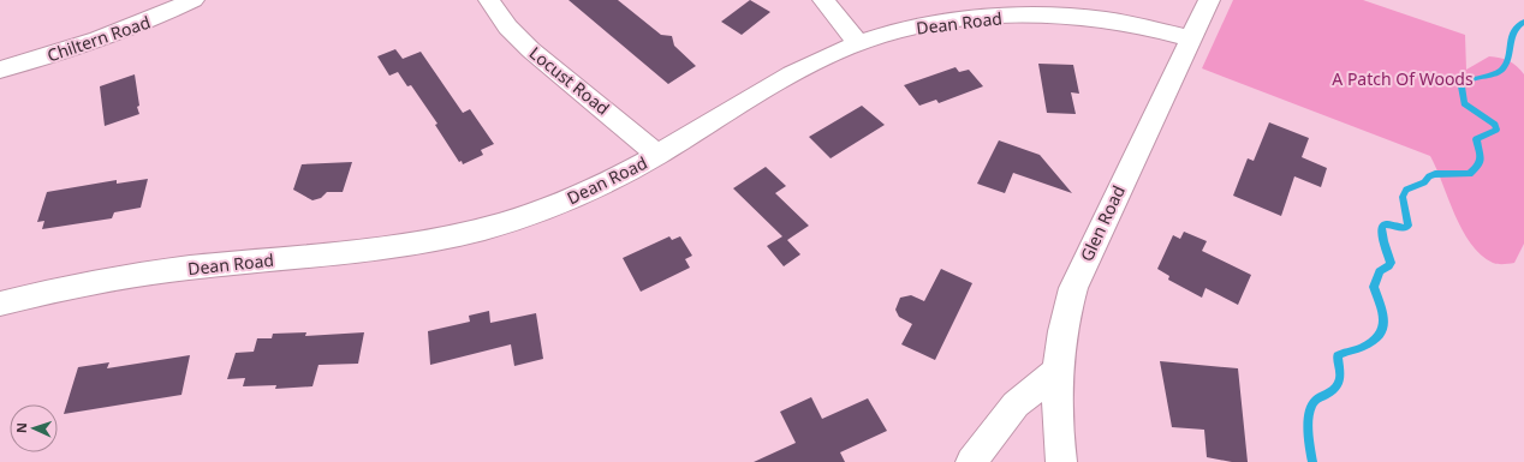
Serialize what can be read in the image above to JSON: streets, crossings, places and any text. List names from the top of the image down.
{
  "streets": {
    "street": [
      "Dean Road",
      "Chiltern Road",
      "Locust Road",
      "Glen Road"
    ]
  },
  "crossings": [
    ["Dean Road", "Locust Road"],
    ["Dean Road", "Glen Road"]
  ],
  "parks": ["A Patch Of Woods"],
  "north": "left"
}
